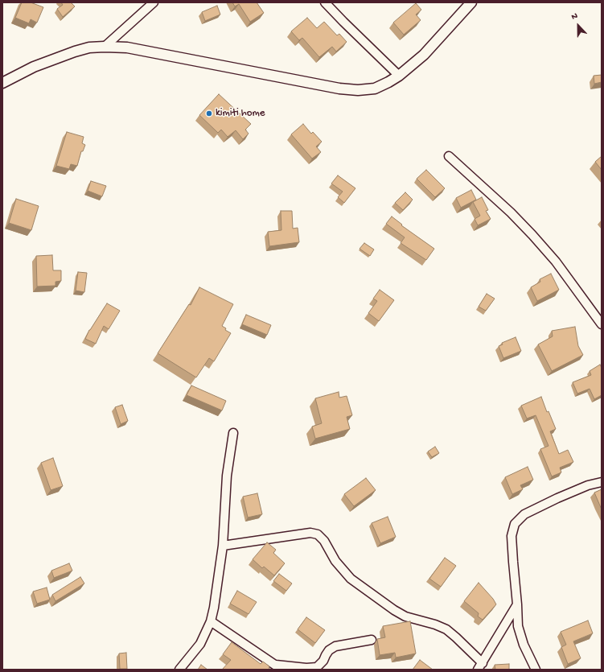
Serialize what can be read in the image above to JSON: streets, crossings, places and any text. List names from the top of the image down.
{
  "places": ["kimiti home"],
  "north": "top"
}
